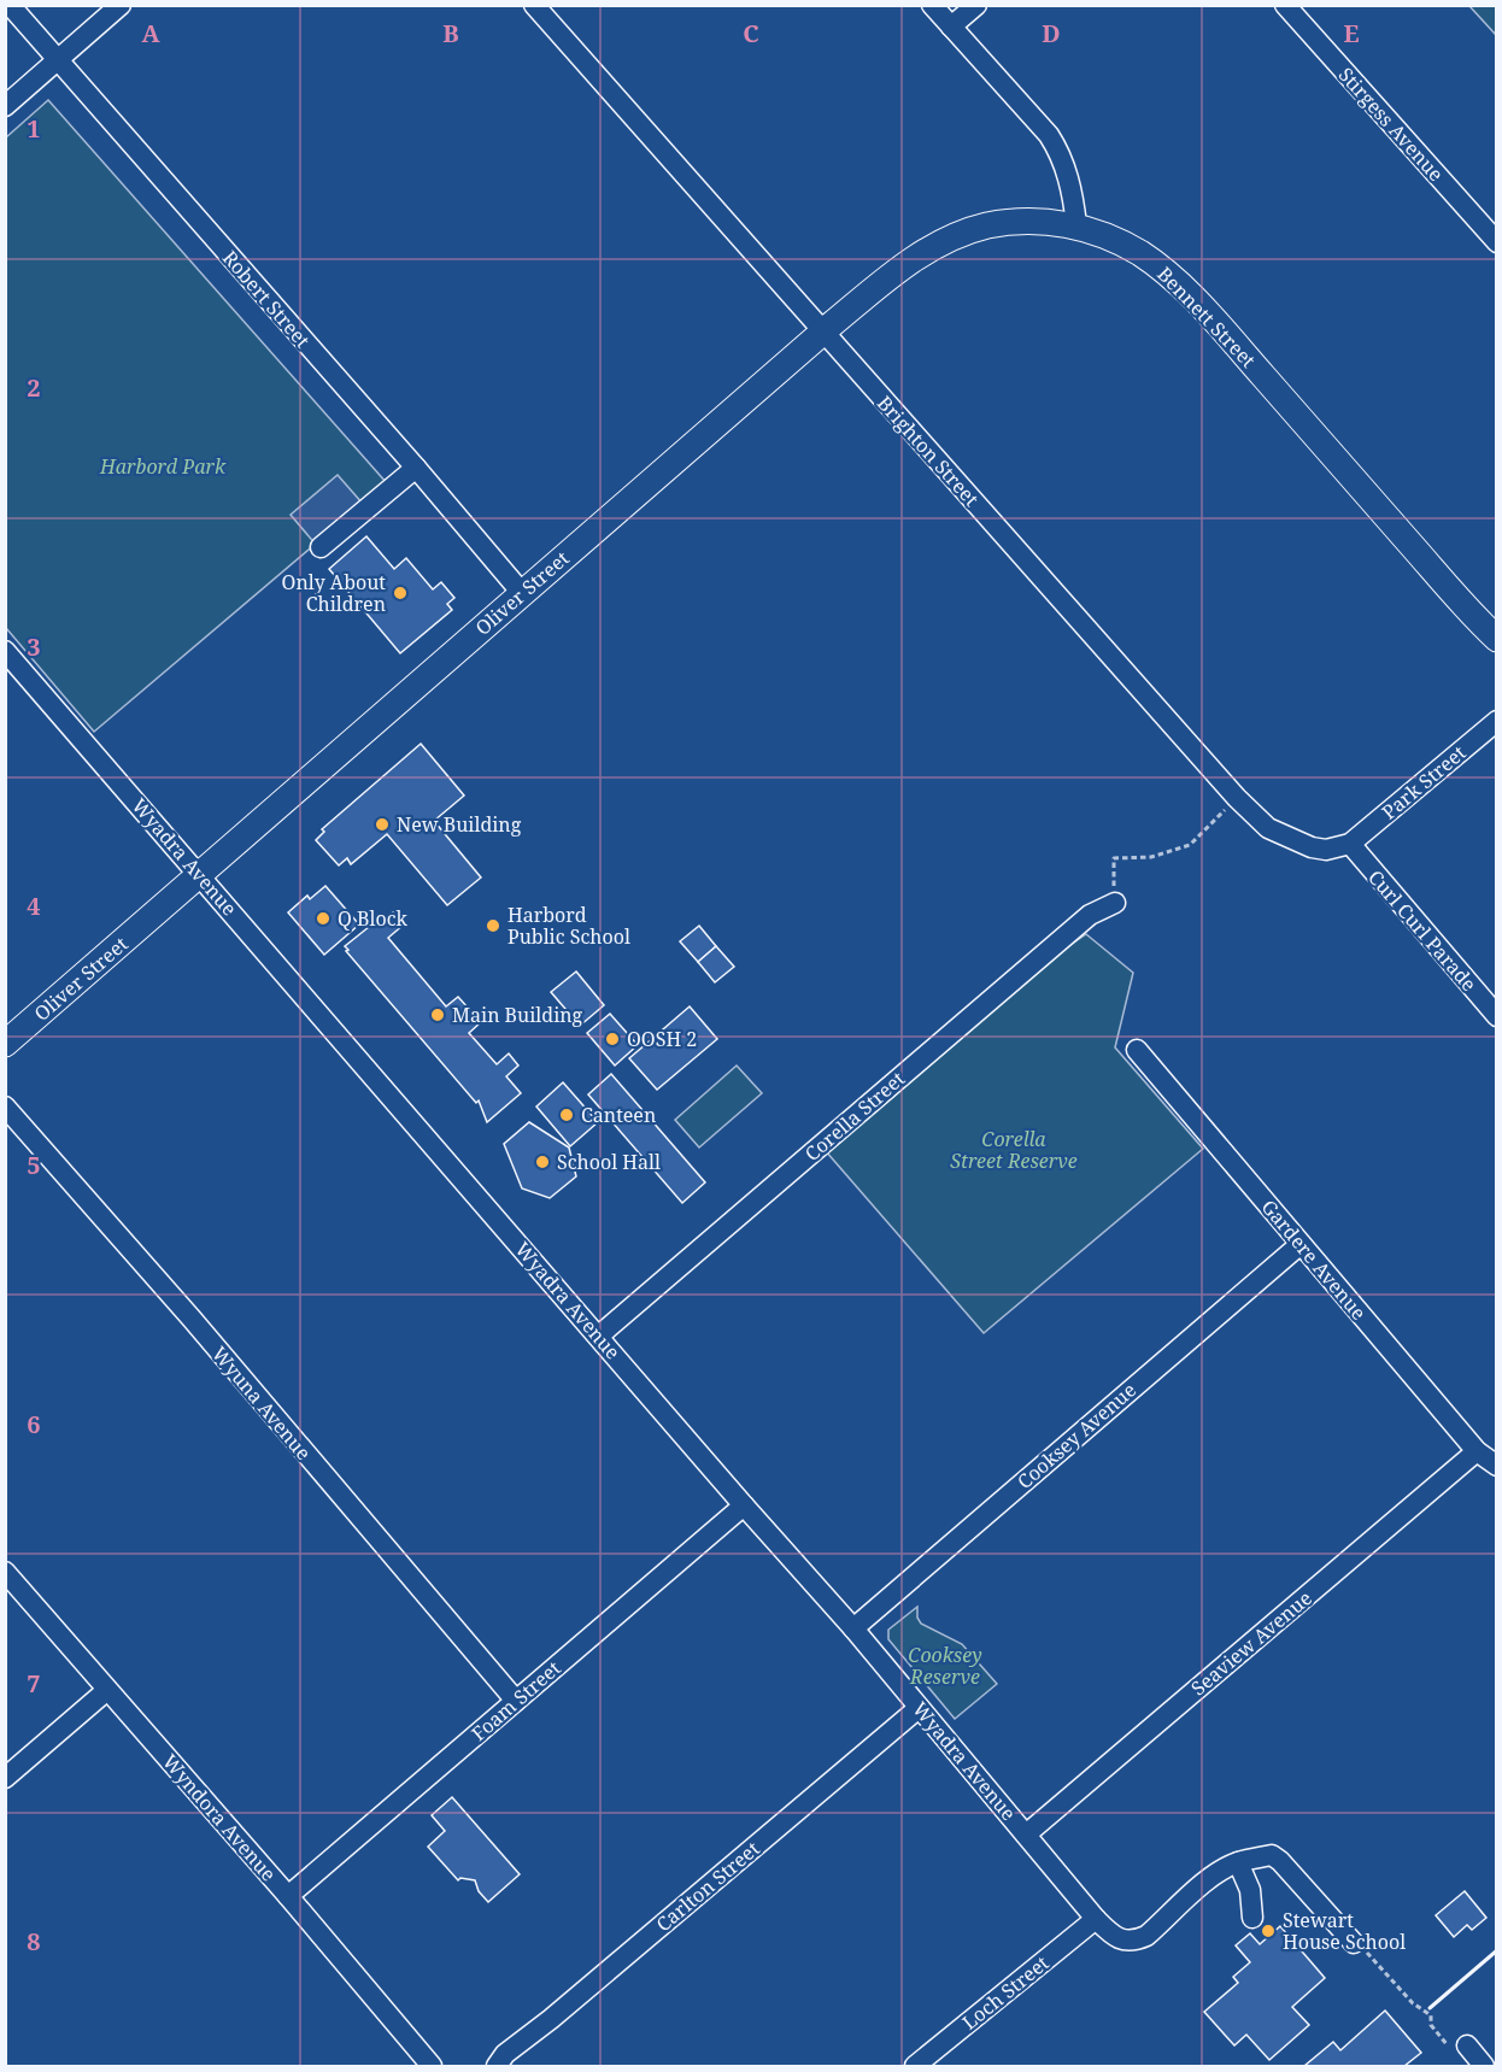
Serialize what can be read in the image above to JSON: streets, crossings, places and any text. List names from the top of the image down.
{
  "streets": {
    "main road": ["Bennett Street", "Oliver Street"],
    "street": [
      "Stirgess Avenue",
      "Robert Street",
      "Brighton Street",
      "Park Street",
      "Wyadra Avenue",
      "Curl Curl Parade",
      "Corella Street",
      "Gardere Avenue",
      "Wyuna Avenue",
      "Cooksey Avenue",
      "Seaview Avenue",
      "Foam Street",
      "Wyndora Avenue",
      "Carlton Street",
      "Loch Street"
    ]
  },
  "crossings": [
    ["Robert Street", "Oliver Street"],
    ["Bennett Street", "Oliver Street"],
    ["Brighton Street", "Oliver Street"],
    ["Brighton Street", "Park Street"],
    ["Brighton Street", "Curl Curl Parade"],
    ["Oliver Street", "Wyadra Avenue"],
    ["Park Street", "Curl Curl Parade"],
    ["Wyadra Avenue", "Corella Street"],
    ["Wyadra Avenue", "Cooksey Avenue"],
    ["Wyadra Avenue", "Seaview Avenue"],
    ["Wyadra Avenue", "Foam Street"],
    ["Wyadra Avenue", "Carlton Street"],
    ["Wyadra Avenue", "Loch Street"],
    ["Gardere Avenue", "Cooksey Avenue"],
    ["Gardere Avenue", "Seaview Avenue"],
    ["Wyuna Avenue", "Foam Street"],
    ["Foam Street", "Wyndora Avenue"]
  ],
  "parks": ["Harbord Park", "Corella Street Reserve", "Cooksey Reserve"],
  "places": [
    "Only About Children",
    "New Building",
    "Q Block",
    "Harbord Public School",
    "Main Building",
    "OOSH 2",
    "Canteen",
    "School Hall",
    "Stewart House School"
  ],
  "grid": {
    "columns": [
      "A",
      "B",
      "C",
      "D",
      "E"
    ],
    "rows": [
      "1",
      "2",
      "3",
      "4",
      "5",
      "6",
      "7",
      "8"
    ]
  }
}
